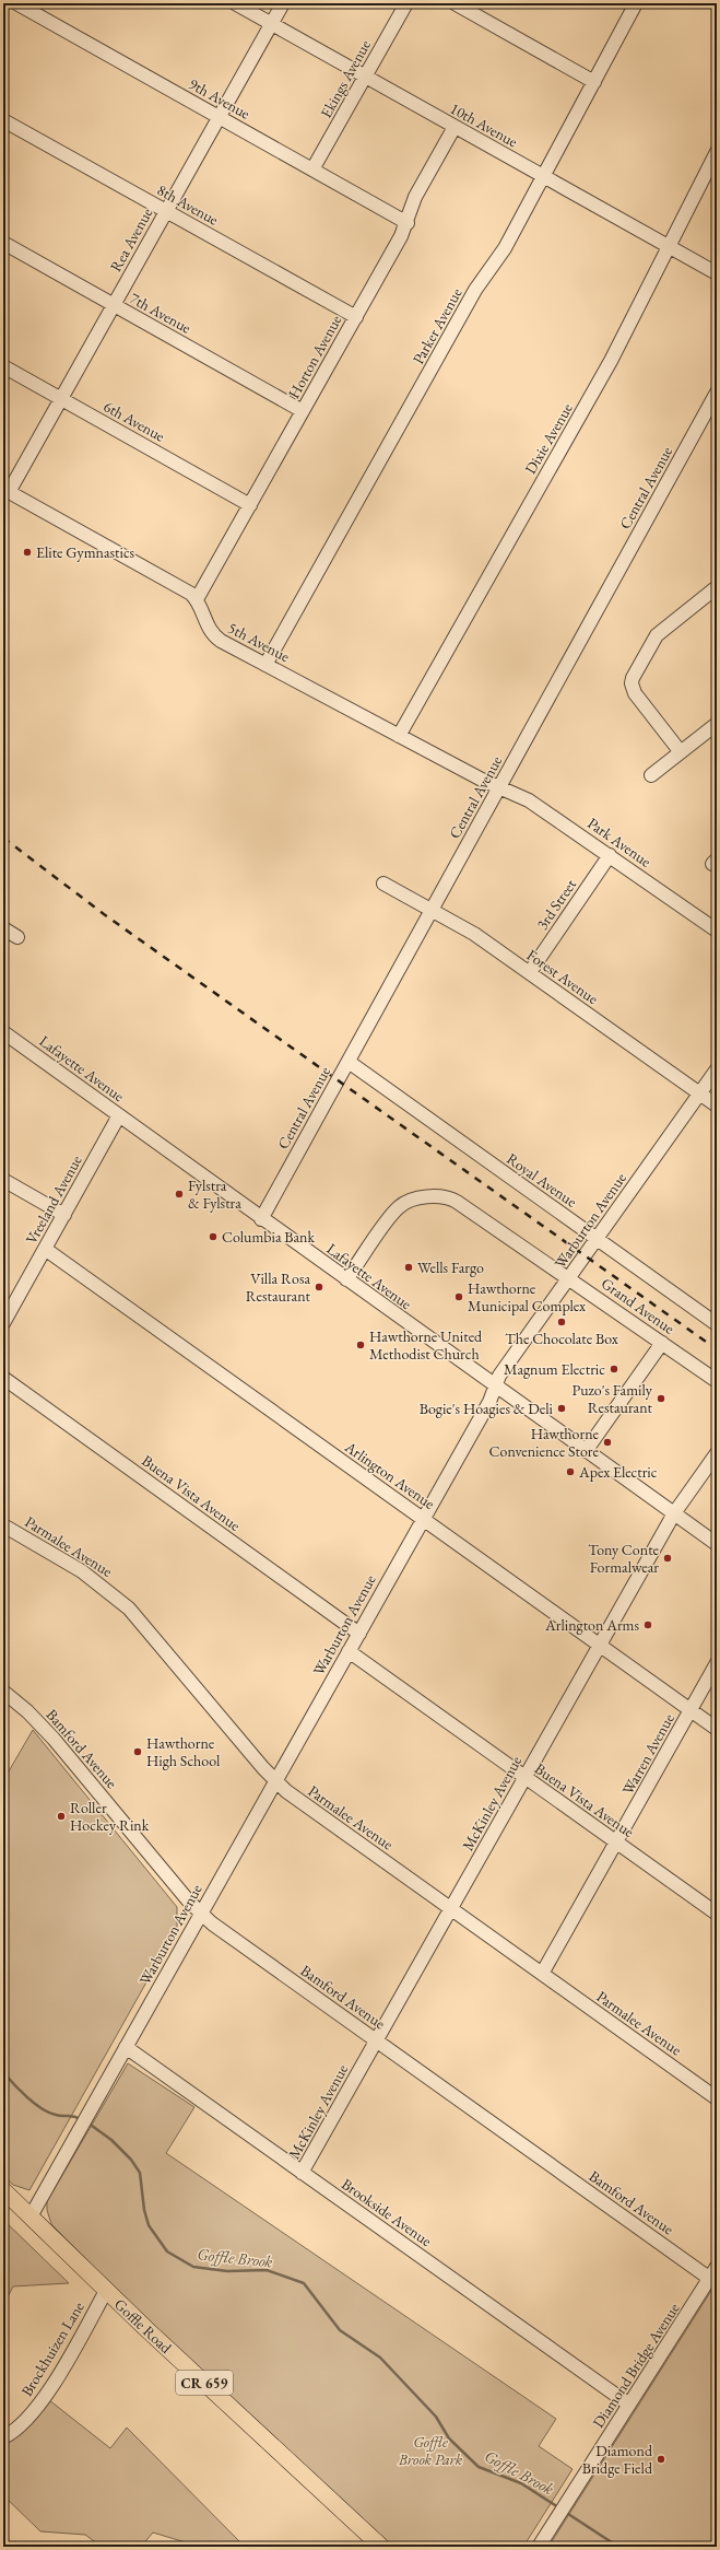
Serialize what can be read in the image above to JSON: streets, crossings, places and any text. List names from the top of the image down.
{
  "streets": {
    "main road": ["Goffle Road", "CR 659"],
    "street": [
      "Ekings Avenue",
      "9th Avenue",
      "10th Avenue",
      "8th Avenue",
      "Rea Avenue",
      "7th Avenue",
      "Parker Avenue",
      "Horton Avenue",
      "6th Avenue",
      "Dixie Avenue",
      "Central Avenue",
      "5th Avenue",
      "Park Avenue",
      "3rd Street",
      "Forest Avenue",
      "Lafayette Avenue",
      "Royal Avenue",
      "Vreeland Avenue",
      "Warburton Avenue",
      "Grand Avenue",
      "Arlington Avenue",
      "Buena Vista Avenue",
      "Parmalee Avenue",
      "Bamford Avenue",
      "Warren Avenue",
      "McKinley Avenue",
      "Brookside Avenue",
      "Brockhuizen Lane",
      "Diamond Bridge Avenue"
    ]
  },
  "crossings": [
    ["Ekings Avenue", "9th Avenue"],
    ["Ekings Avenue", "10th Avenue"],
    ["9th Avenue", "Rea Avenue"],
    ["9th Avenue", "Horton Avenue"],
    ["10th Avenue", "Rea Avenue"],
    ["10th Avenue", "Parker Avenue"],
    ["10th Avenue", "Horton Avenue"],
    ["10th Avenue", "Dixie Avenue"],
    ["8th Avenue", "Rea Avenue"],
    ["8th Avenue", "Horton Avenue"],
    ["Rea Avenue", "7th Avenue"],
    ["Rea Avenue", "6th Avenue"],
    ["7th Avenue", "Horton Avenue"],
    ["Parker Avenue", "5th Avenue"],
    ["Horton Avenue", "6th Avenue"],
    ["Horton Avenue", "5th Avenue"],
    ["Dixie Avenue", "5th Avenue"],
    ["Central Avenue", "5th Avenue"],
    ["Central Avenue", "Park Avenue"],
    ["Central Avenue", "Forest Avenue"],
    ["Central Avenue", "Lafayette Avenue"],
    ["Central Avenue", "Royal Avenue"],
    ["5th Avenue", "Park Avenue"],
    ["Park Avenue", "3rd Street"],
    ["3rd Street", "Forest Avenue"],
    ["Forest Avenue", "Warburton Avenue"],
    ["Lafayette Avenue", "Vreeland Avenue"],
    ["Lafayette Avenue", "Warburton Avenue"],
    ["Lafayette Avenue", "Grand Avenue"],
    ["Lafayette Avenue", "McKinley Avenue"],
    ["Royal Avenue", "Warburton Avenue"],
    ["Vreeland Avenue", "Arlington Avenue"],
    ["Warburton Avenue", "Grand Avenue"],
    ["Warburton Avenue", "Arlington Avenue"],
    ["Warburton Avenue", "Buena Vista Avenue"],
    ["Warburton Avenue", "Parmalee Avenue"],
    ["Warburton Avenue", "Bamford Avenue"],
    ["Warburton Avenue", "Brookside Avenue"],
    ["Warburton Avenue", "Goffle Road"],
    ["Arlington Avenue", "Warren Avenue"],
    ["Arlington Avenue", "McKinley Avenue"],
    ["Buena Vista Avenue", "Warren Avenue"],
    ["Buena Vista Avenue", "McKinley Avenue"],
    ["Parmalee Avenue", "Warren Avenue"],
    ["Parmalee Avenue", "McKinley Avenue"],
    ["Bamford Avenue", "McKinley Avenue"],
    ["Bamford Avenue", "Diamond Bridge Avenue"],
    ["McKinley Avenue", "Brookside Avenue"],
    ["Brookside Avenue", "Diamond Bridge Avenue"],
    ["Goffle Road", "Brockhuizen Lane"]
  ],
  "water": ["Goffle Brook"],
  "parks": ["Goffle Brook Park"],
  "places": [
    "Elite Gymnastics",
    "Fylstra & Fylstra",
    "Columbia Bank",
    "Wells Fargo",
    "Villa Rosa Restaurant",
    "Hawthorne Municipal Complex",
    "The Chocolate Box",
    "Hawthorne United Methodist Church",
    "Magnum Electric",
    "Puzo's Family Restaurant",
    "Bogie's Hoagies & Deli",
    "Hawthorne Convenience Store",
    "Apex Electric",
    "Tony Conte Formalwear",
    "Arlington Arms",
    "Hawthorne High School",
    "Roller Hockey Rink",
    "Diamond Bridge Field"
  ]
}
